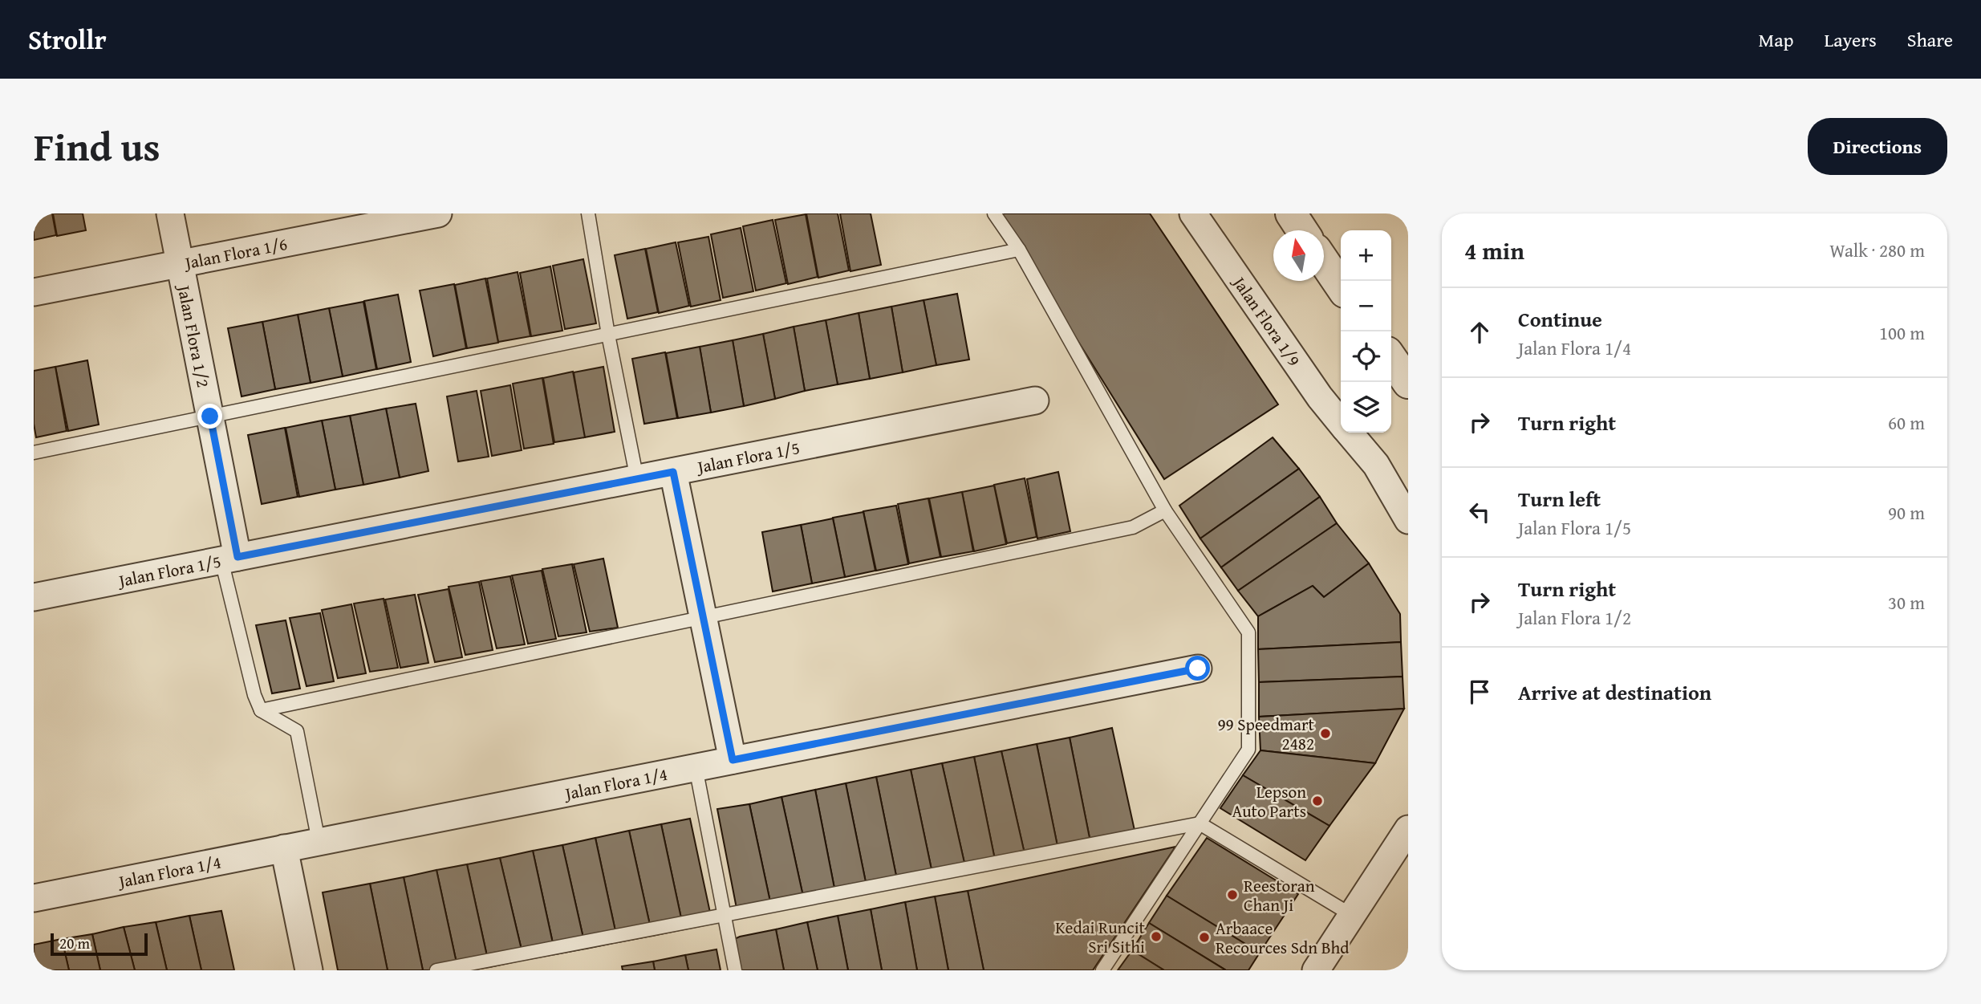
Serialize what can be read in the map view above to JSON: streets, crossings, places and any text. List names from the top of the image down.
{
  "streets": {
    "street": [
      "Jalan Flora 1/6",
      "Jalan Flora 1/9",
      "Jalan Flora 1/2",
      "Jalan Flora 1/5",
      "Jalan Flora 1/4"
    ]
  },
  "crossings": [
    ["Jalan Flora 1/6", "Jalan Flora 1/2"],
    ["Jalan Flora 1/2", "Jalan Flora 1/5"]
  ],
  "places": [
    "99 Speedmart 2482",
    "Lepson Auto Parts",
    "Reestoran Chan Ji",
    "Kedai Runcit Sri Sithi",
    "Arbaace Recources Sdn Bhd"
  ],
  "scale_bar": "20 m",
  "north": "top",
  "page": {
    "header": "Strollr",
    "nav": ["Map", "Layers", "Share"],
    "title": "Find us",
    "buttons": "Directions",
    "heading": ["4 min", "Walk · 280 m"],
    "map_buttons": ["+", "−"],
    "list": [
      ["Continue", "Jalan Flora 1/4", "100 m"],
      ["Turn right", "60 m"],
      ["Turn left", "Jalan Flora 1/5", "90 m"],
      ["Turn right", "Jalan Flora 1/2", "30 m"],
      "Arrive at destination"
    ],
    "scale": "20 m"
  }
}
